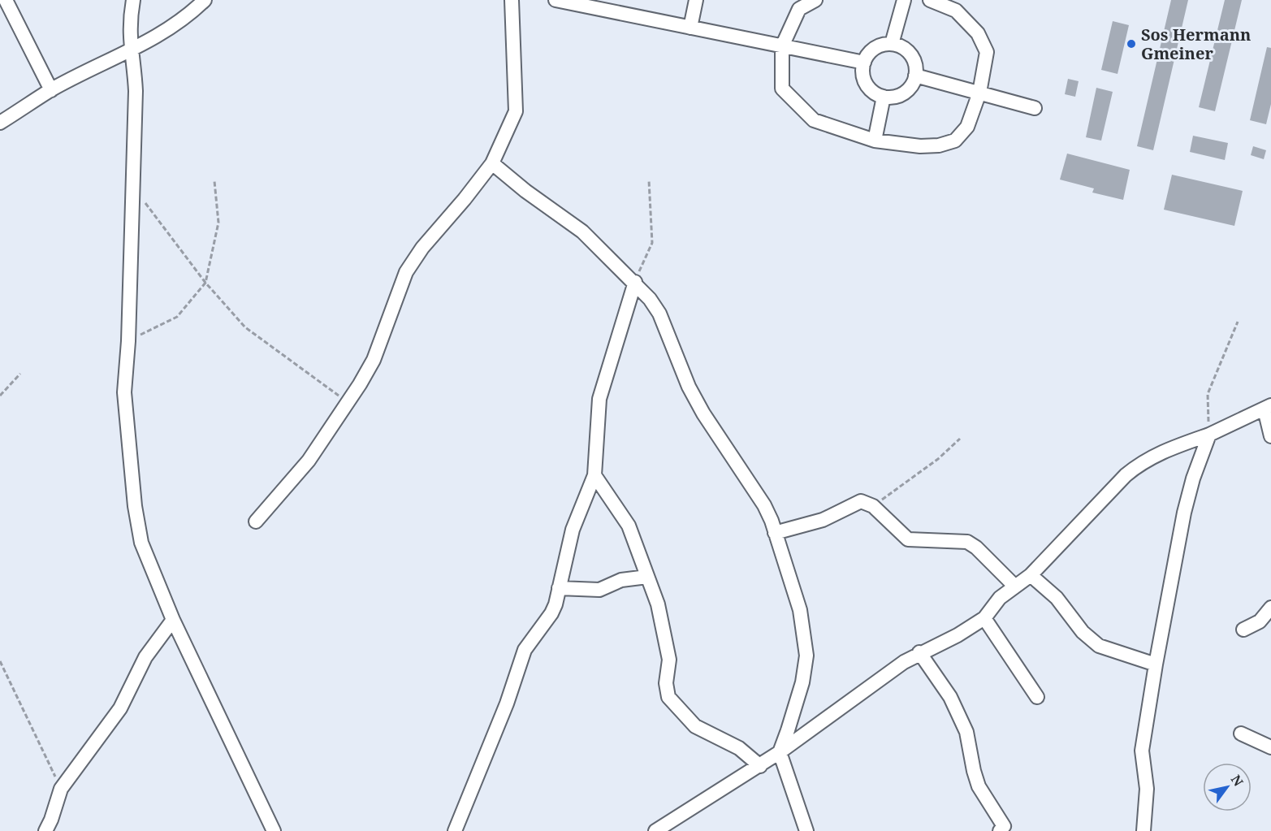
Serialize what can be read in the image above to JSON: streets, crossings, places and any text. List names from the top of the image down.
{
  "places": ["Sos Hermann Gmeiner"],
  "north": "top right"
}
